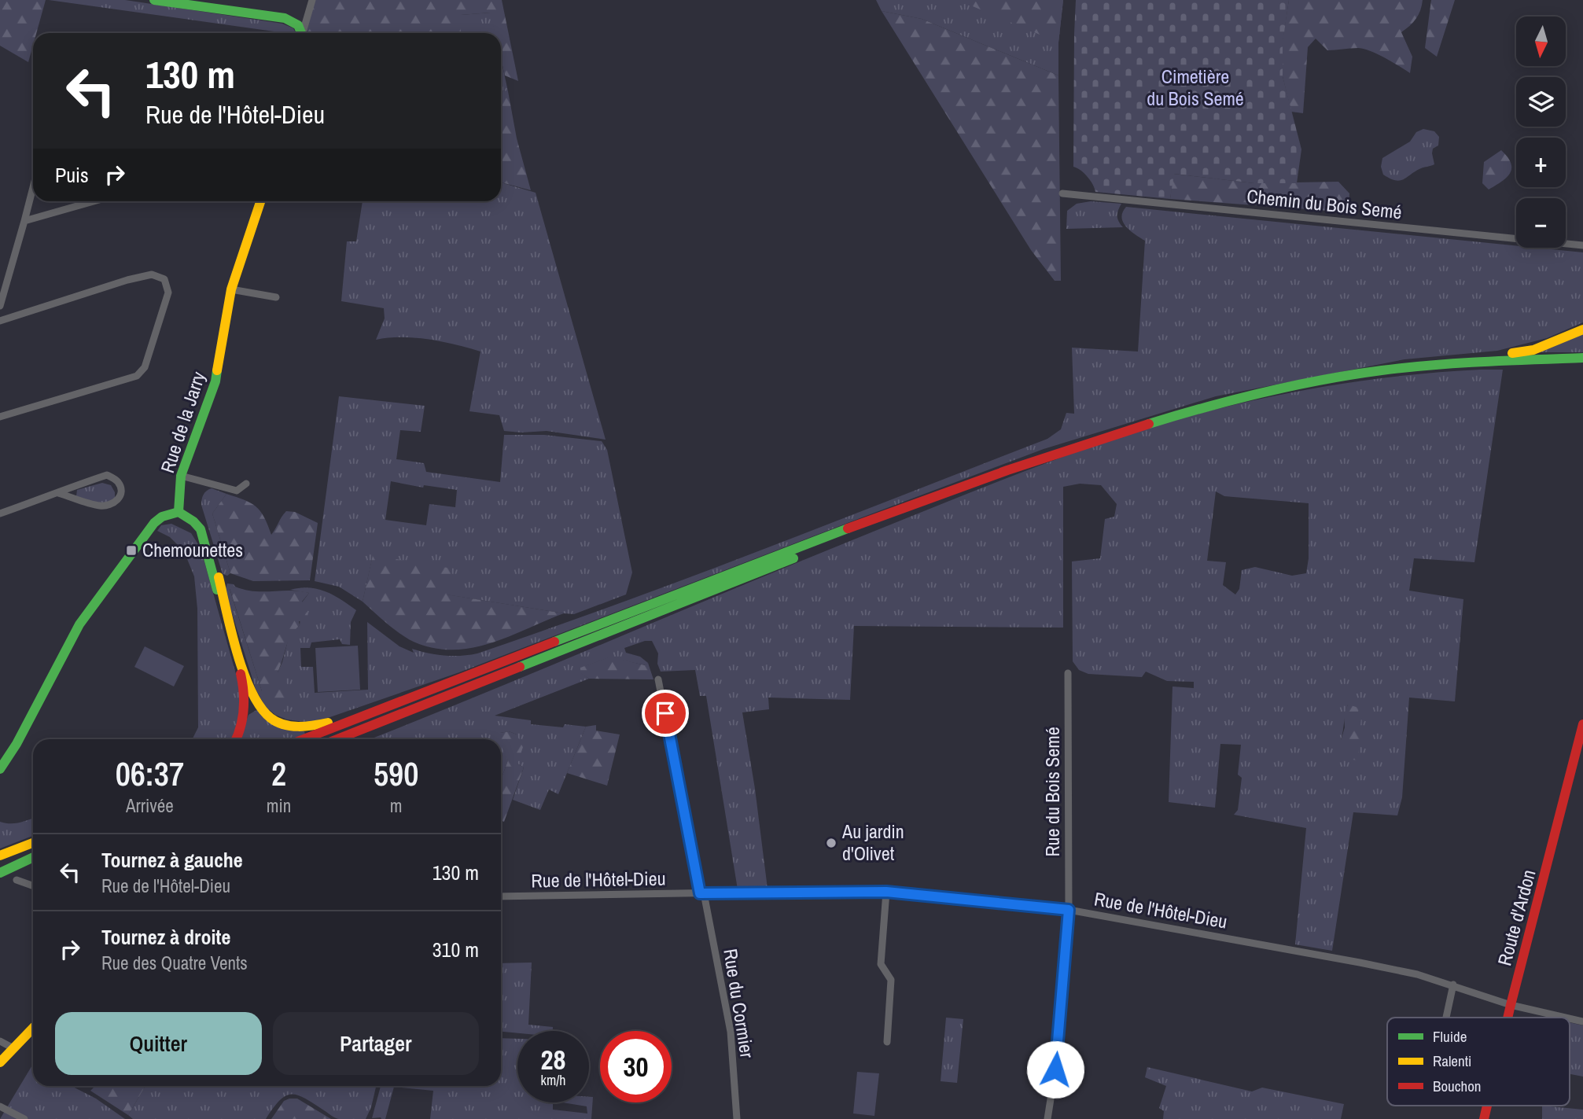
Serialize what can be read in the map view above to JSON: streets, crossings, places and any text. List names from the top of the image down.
{
  "streets": {
    "main road": ["Rue de la Jarry", "Route d'Ardon"],
    "street": [
      "Chemin du Bois Semé",
      "Rue du Bois Semé",
      "Rue de l'Hôtel-Dieu",
      "Rue du Cormier"
    ]
  },
  "crossings": [
    ["Rue du Bois Semé", "Rue de l'Hôtel-Dieu"],
    ["Rue de l'Hôtel-Dieu", "Route d'Ardon"],
    ["Rue de l'Hôtel-Dieu", "Rue du Cormier"]
  ],
  "parks": ["Cimetière du Bois Semé"],
  "places": {
    "transit": ["Chemounettes"],
    "other": ["Au jardin d'Olivet"]
  },
  "legend": ["Fluide", "Ralenti", "Bouchon"],
  "north": "bottom",
  "page": {
    "map_buttons": ["+", "−"],
    "turn": ["130 m", "Rue de l'Hôtel-Dieu"],
    "then": "Puis",
    "eta": [
      "06:37",
      "Arrivée",
      "2",
      "min",
      "590",
      "m"
    ],
    "list": [
      {
        "name": "Tournez à gauche",
        "note": "Rue de l'Hôtel-Dieu",
        "value": "130 m"
      },
      {
        "name": "Tournez à droite",
        "note": "Rue des Quatre Vents",
        "value": "310 m"
      }
    ],
    "buttons": ["Quitter", "Partager"],
    "speed": "28 km/h",
    "limit": "30"
  }
}
